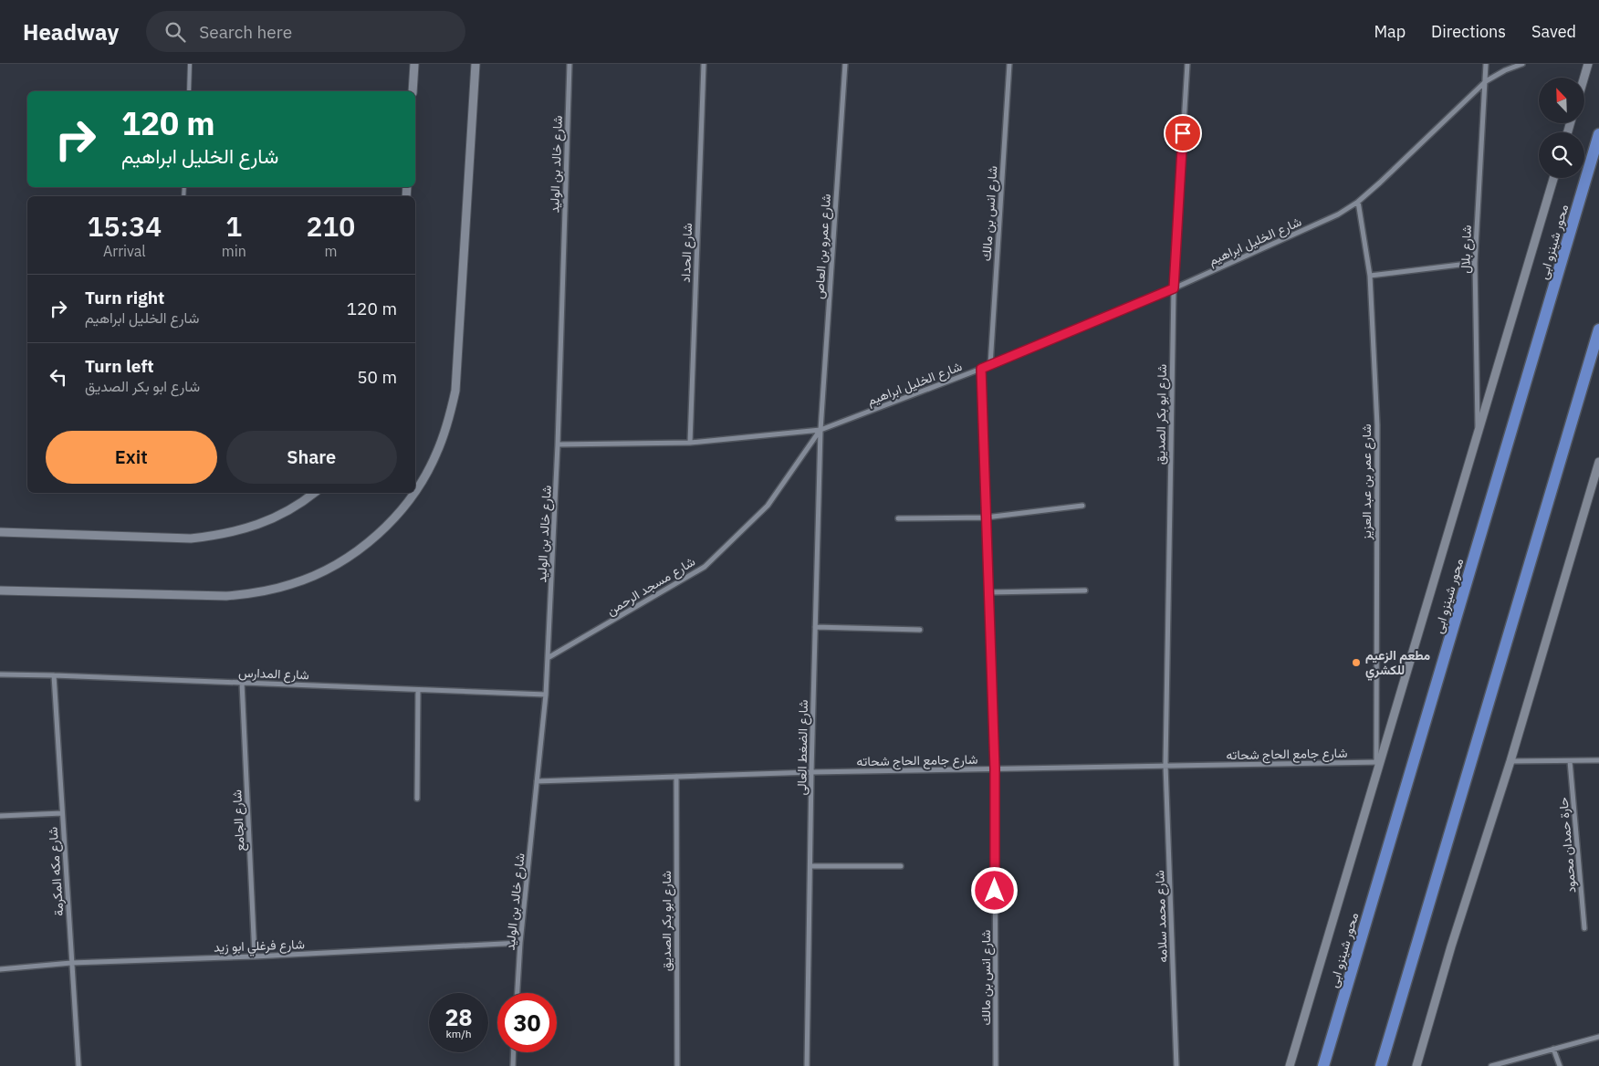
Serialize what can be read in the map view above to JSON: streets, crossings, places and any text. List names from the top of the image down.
{
  "streets": {
    "main road": ["محور شينزو ابى"],
    "street": [
      "شارع خالد بن الوليد",
      "شارع انس بن مالك",
      "شارع الخليل ابراهيم",
      "شارع عمرو بن العاص",
      "شارع بلال",
      "شارع الحداد",
      "شارع ابو بكر الصديق",
      "شارع عمر بن عبد العزيز",
      "شارع مسجد الرحمن",
      "شارع المدارس",
      "شارع الضغط العالى",
      "شارع جامع الحاج شحاته",
      "شارع الجامع",
      "حارة حمدان محمود",
      "شارع مكه المكرمة",
      "شارع محمد سلامه",
      "شارع فرغلي ابو زيد"
    ]
  },
  "crossings": [
    ["شارع خالد بن الوليد", "شارع الخليل ابراهيم"],
    ["شارع خالد بن الوليد", "شارع مسجد الرحمن"],
    ["شارع خالد بن الوليد", "شارع المدارس"],
    ["شارع خالد بن الوليد", "شارع جامع الحاج شحاته"],
    ["شارع خالد بن الوليد", "شارع فرغلي ابو زيد"],
    ["شارع انس بن مالك", "شارع الخليل ابراهيم"],
    ["شارع انس بن مالك", "شارع جامع الحاج شحاته"],
    ["شارع الخليل ابراهيم", "شارع عمرو بن العاص"],
    ["شارع الخليل ابراهيم", "شارع بلال"],
    ["شارع الخليل ابراهيم", "شارع الحداد"],
    ["شارع الخليل ابراهيم", "شارع ابو بكر الصديق"],
    ["شارع الخليل ابراهيم", "شارع عمر بن عبد العزيز"],
    ["شارع الخليل ابراهيم", "شارع مسجد الرحمن"],
    ["شارع الخليل ابراهيم", "شارع الضغط العالى"],
    ["شارع عمرو بن العاص", "شارع مسجد الرحمن"],
    ["شارع عمرو بن العاص", "شارع الضغط العالى"],
    ["شارع ابو بكر الصديق", "شارع جامع الحاج شحاته"],
    ["شارع ابو بكر الصديق", "شارع محمد سلامه"],
    ["شارع عمر بن عبد العزيز", "شارع جامع الحاج شحاته"],
    ["شارع مسجد الرحمن", "شارع الضغط العالى"],
    ["شارع المدارس", "شارع الجامع"],
    ["شارع المدارس", "شارع مكه المكرمة"],
    ["شارع الضغط العالى", "شارع جامع الحاج شحاته"],
    ["شارع جامع الحاج شحاته", "شارع محمد سلامه"],
    ["شارع الجامع", "شارع فرغلي ابو زيد"],
    ["شارع مكه المكرمة", "شارع فرغلي ابو زيد"]
  ],
  "places": ["مطعم الزعيم للكشري"],
  "north": "top left",
  "page": {
    "header": "Headway",
    "search": "Search here",
    "nav": ["Map", "Directions", "Saved"],
    "turn": ["120 m", "شارع الخليل ابراهيم"],
    "eta": [
      "15:34",
      "Arrival",
      "1",
      "min",
      "210",
      "m"
    ],
    "list": [
      {
        "name": "Turn right",
        "note": "شارع الخليل ابراهيم",
        "value": "120 m"
      },
      {
        "name": "Turn left",
        "note": "شارع ابو بكر الصديق",
        "value": "50 m"
      }
    ],
    "buttons": ["Exit", "Share"],
    "speed": "28 km/h",
    "limit": "30"
  }
}
